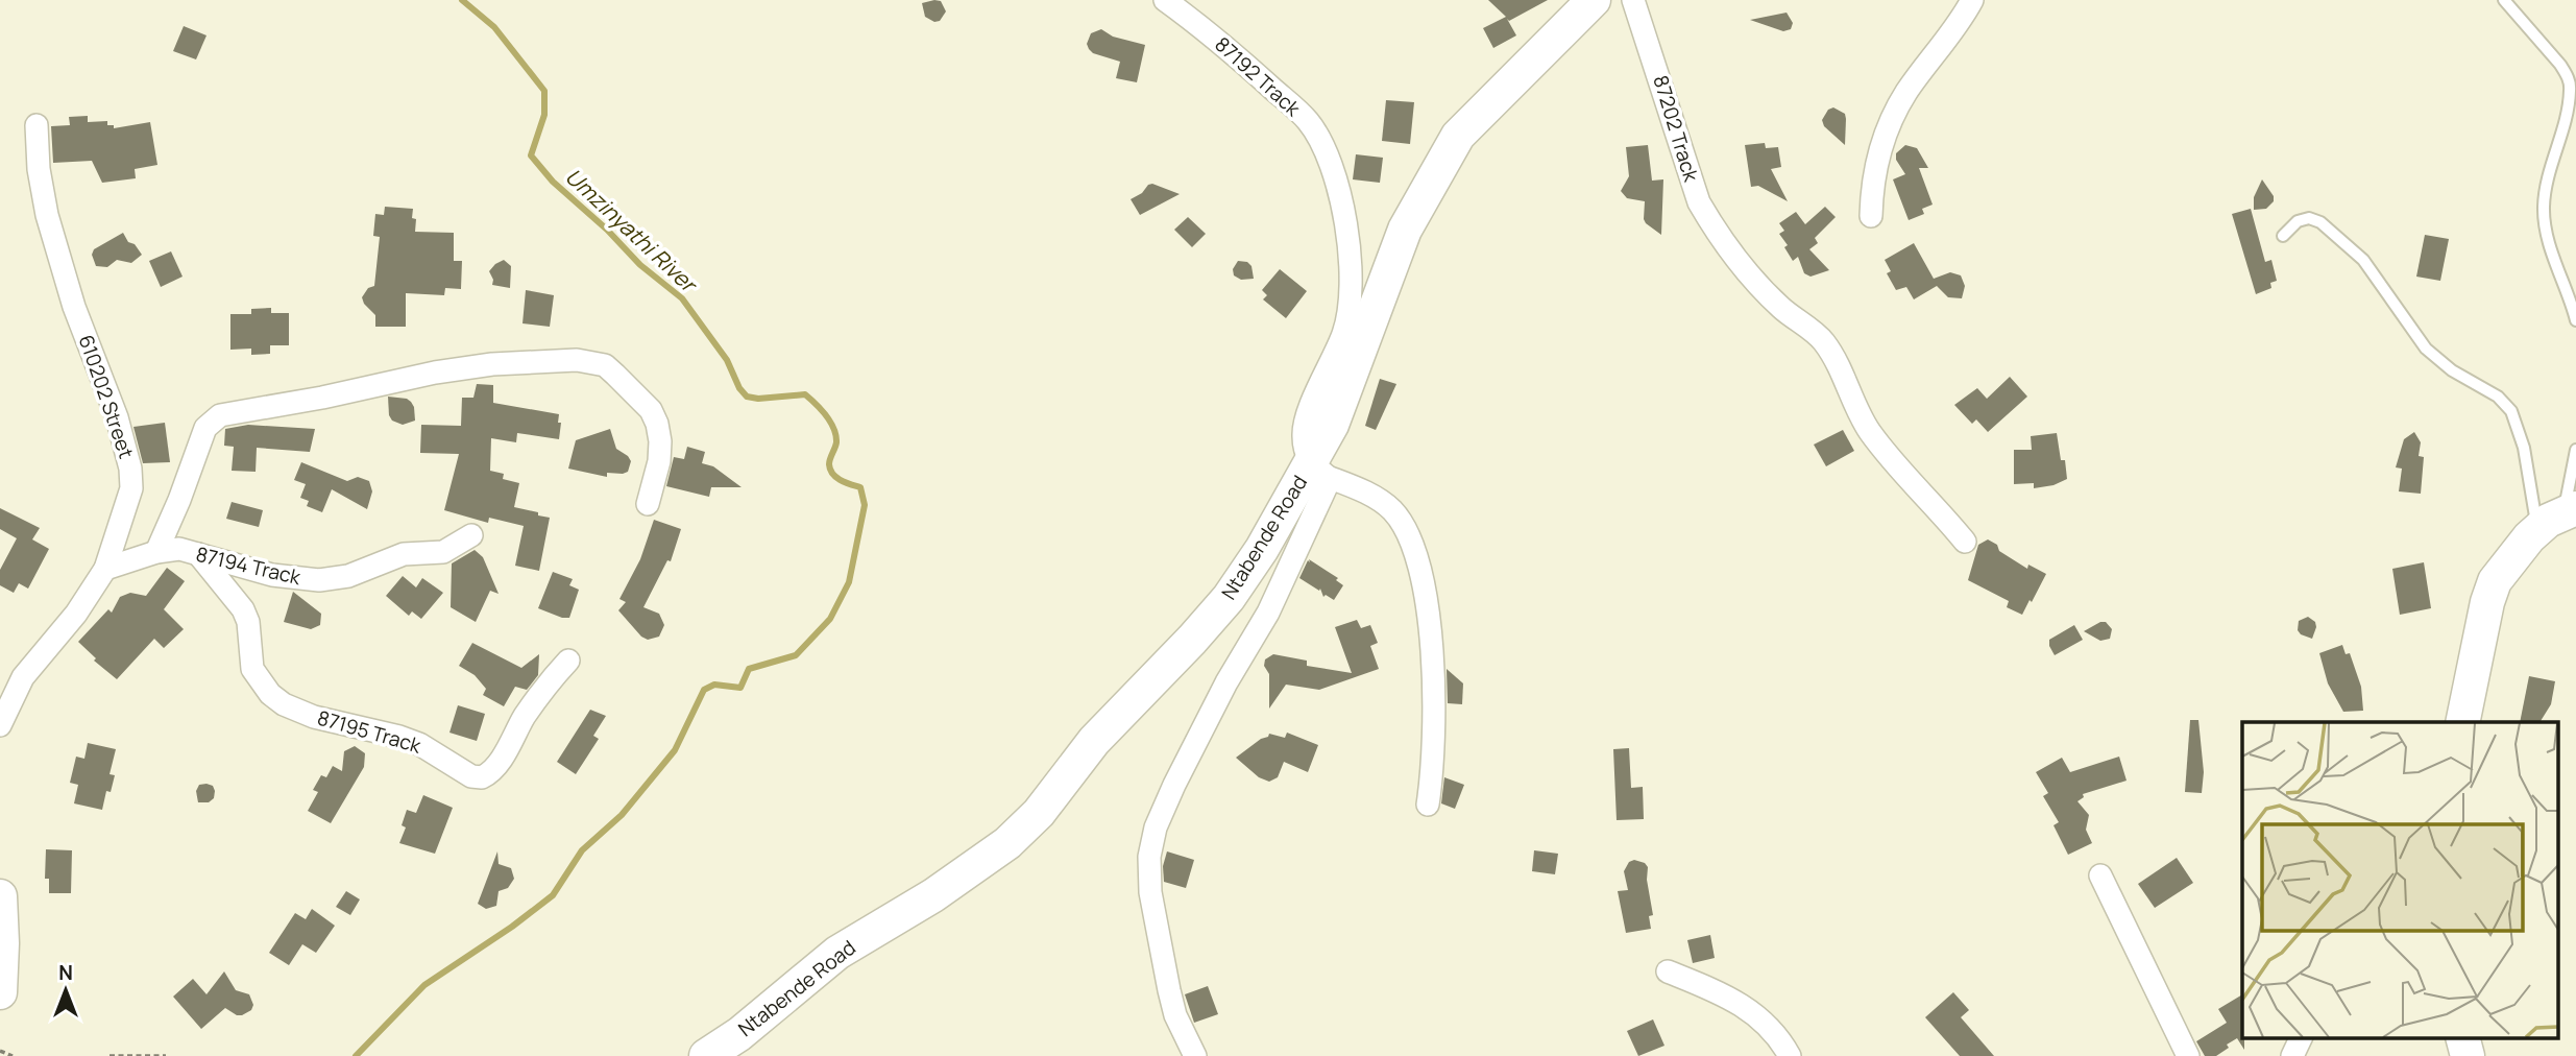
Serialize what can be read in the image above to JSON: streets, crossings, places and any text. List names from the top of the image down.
{
  "streets": {
    "street": [
      "87192 Track",
      "87202 Track",
      "610202 Street",
      "Ntabende Road",
      "87194 Track",
      "87195 Track"
    ]
  },
  "crossings": [
    ["87192 Track", "Ntabende Road"],
    ["610202 Street", "87194 Track"],
    ["87194 Track", "87195 Track"]
  ],
  "water": ["Umzinyathi River"],
  "north": "top"
}
